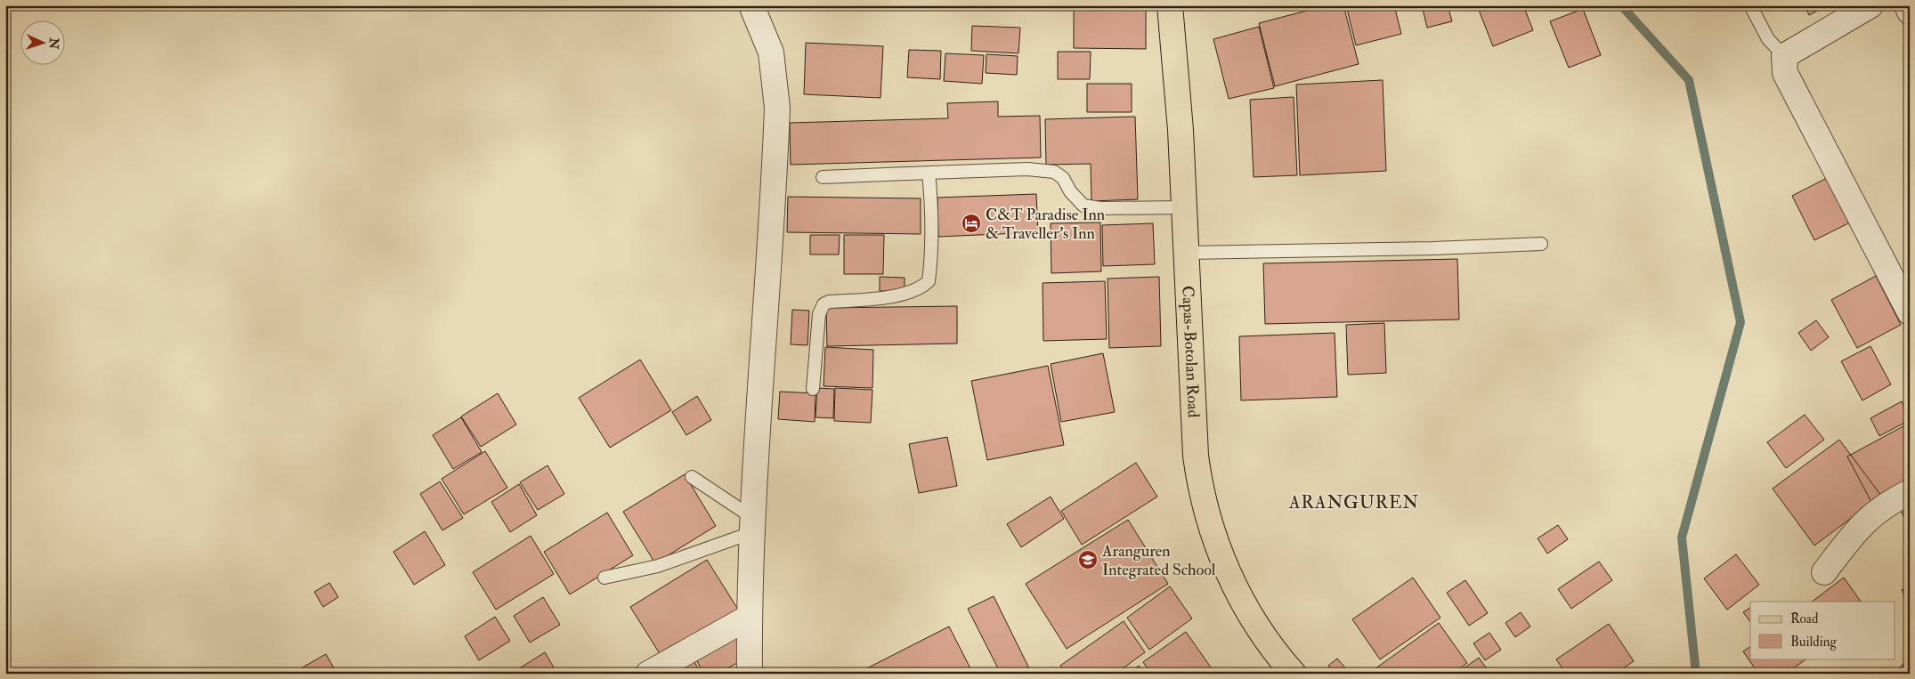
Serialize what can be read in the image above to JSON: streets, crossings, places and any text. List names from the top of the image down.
{
  "streets": {
    "main road": ["Capas-Botolan Road"]
  },
  "districts": ["ARANGUREN"],
  "places": {
    "hotel": ["C&T Paradise Inn & Traveller's Inn"],
    "school or university": ["Aranguren Integrated School"]
  },
  "legend": ["Road", "Building"],
  "north": "right"
}
